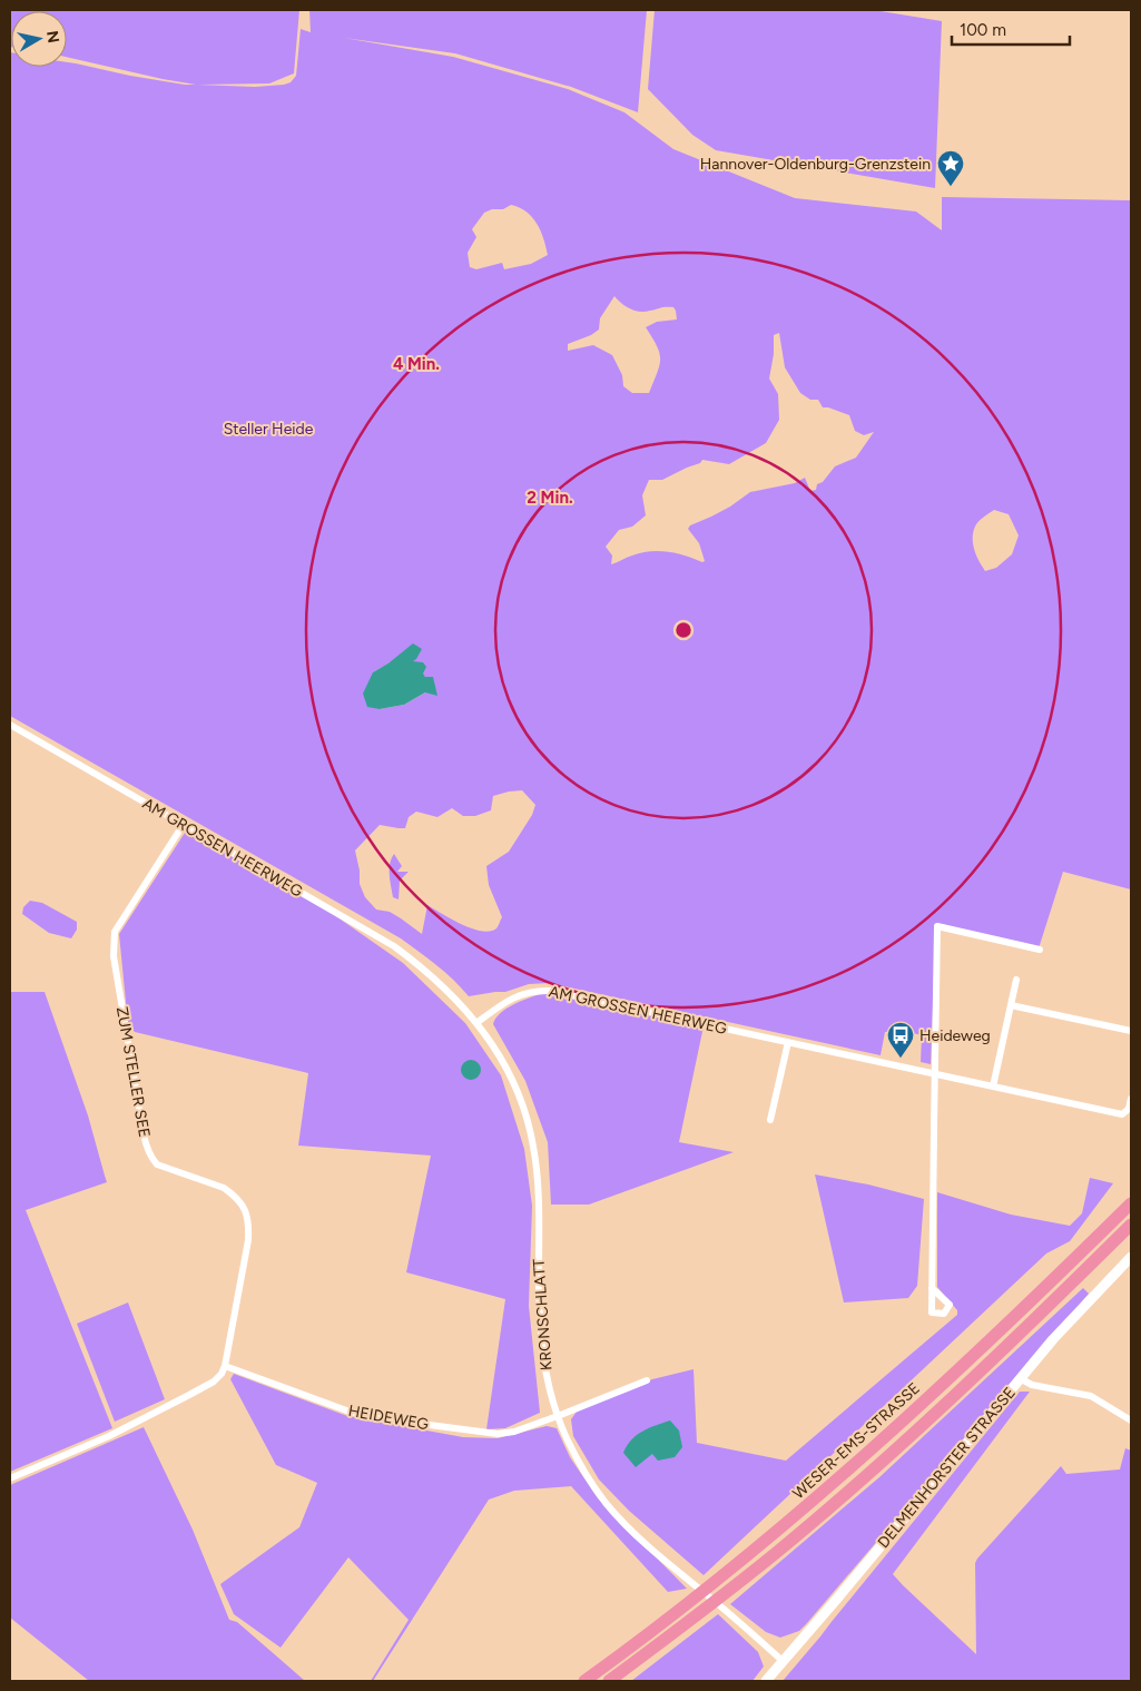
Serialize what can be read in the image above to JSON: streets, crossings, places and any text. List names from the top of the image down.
{
  "streets": {
    "highway": ["WESER-EMS-STRASSE"],
    "street": [
      "AM GROSSEN HEERWEG",
      "ZUM STELLER SEE",
      "KRONSCHLATT",
      "HEIDEWEG",
      "DELMENHORSTER STRASSE"
    ]
  },
  "crossings": [
    ["AM GROSSEN HEERWEG", "ZUM STELLER SEE"],
    ["AM GROSSEN HEERWEG", "KRONSCHLATT"],
    ["ZUM STELLER SEE", "HEIDEWEG"],
    ["KRONSCHLATT", "HEIDEWEG"],
    ["KRONSCHLATT", "DELMENHORSTER STRASSE"]
  ],
  "parks": ["Steller Heide"],
  "places": {
    "place": ["Hannover-Oldenburg-Grenzstein"],
    "bus stop": ["Heideweg"]
  },
  "scale_bar": "100 m",
  "north": "right",
  "rings": ["4 Min.", "2 Min."]
}
